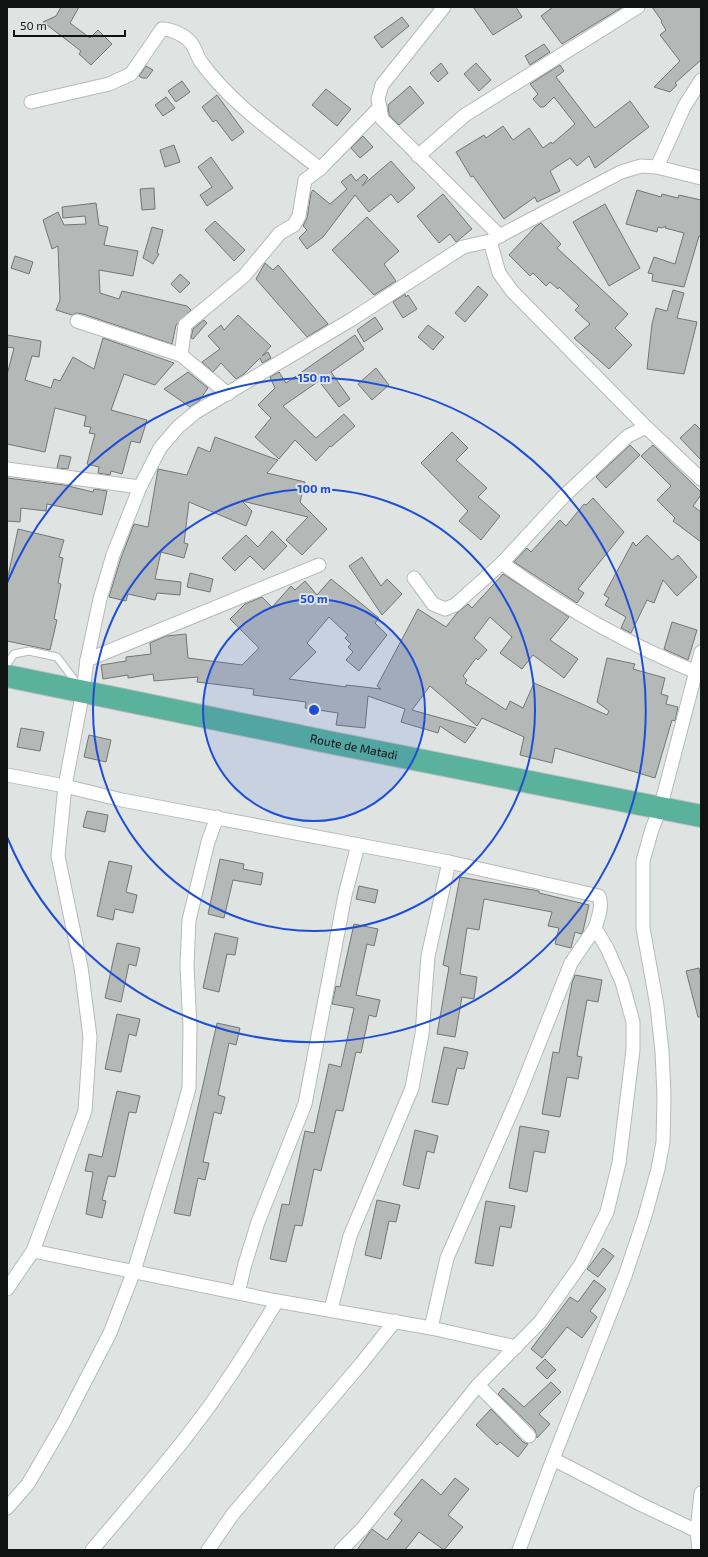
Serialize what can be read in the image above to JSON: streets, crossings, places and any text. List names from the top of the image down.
{
  "streets": {
    "highway": ["Route de Matadi"]
  },
  "scale_bar": "50 m",
  "rings": ["150 m", "100 m", "50 m"]
}
